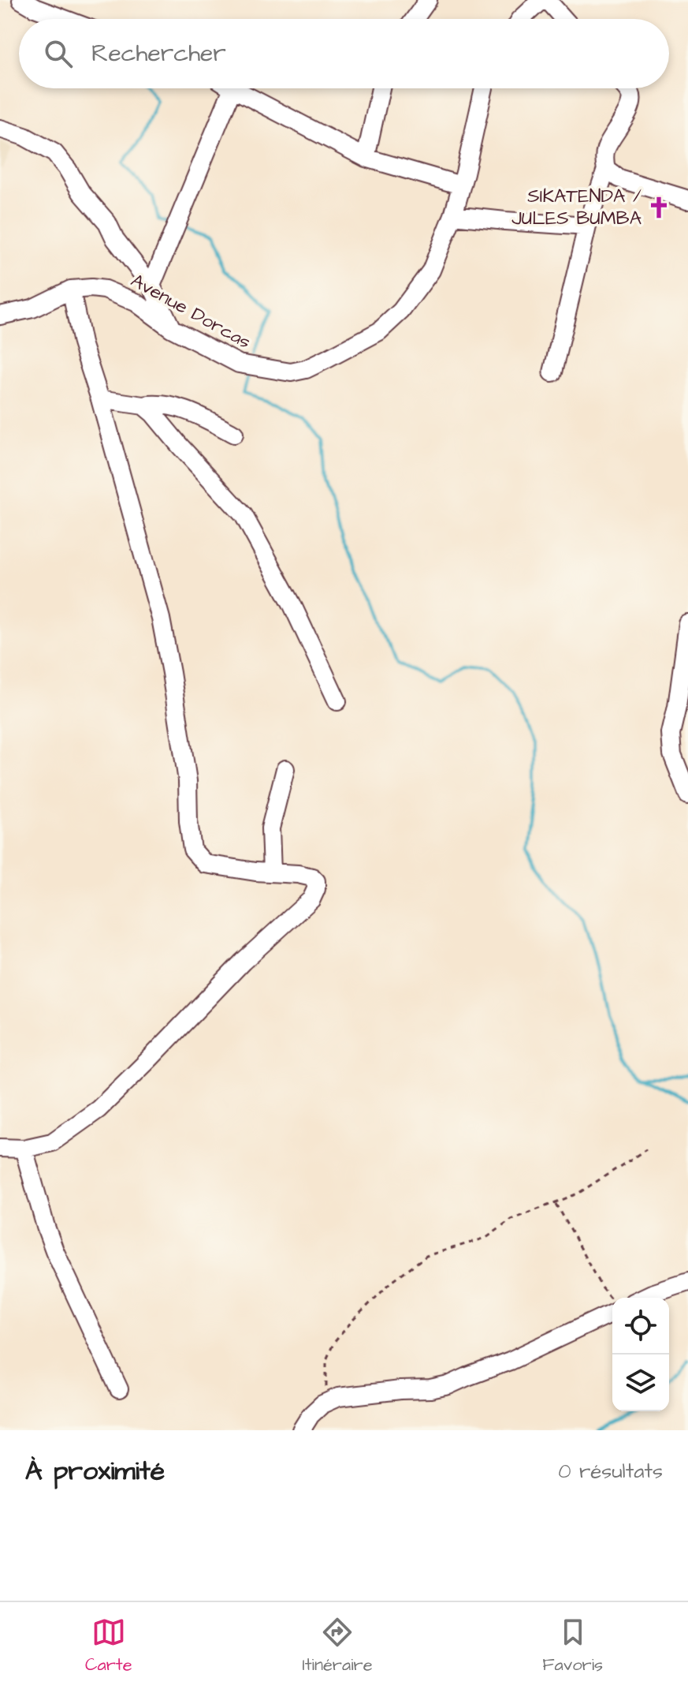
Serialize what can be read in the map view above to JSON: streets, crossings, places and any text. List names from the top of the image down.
{
  "streets": {
    "street": ["Avenue Dorcas"]
  },
  "places": {
    "church": ["SIKATENDA / JULES BUMBA"]
  },
  "page": {
    "search": "Rechercher",
    "heading": ["À proximité", "0 résultats"],
    "nav": ["Carte", "Itinéraire", "Favoris"]
  }
}
